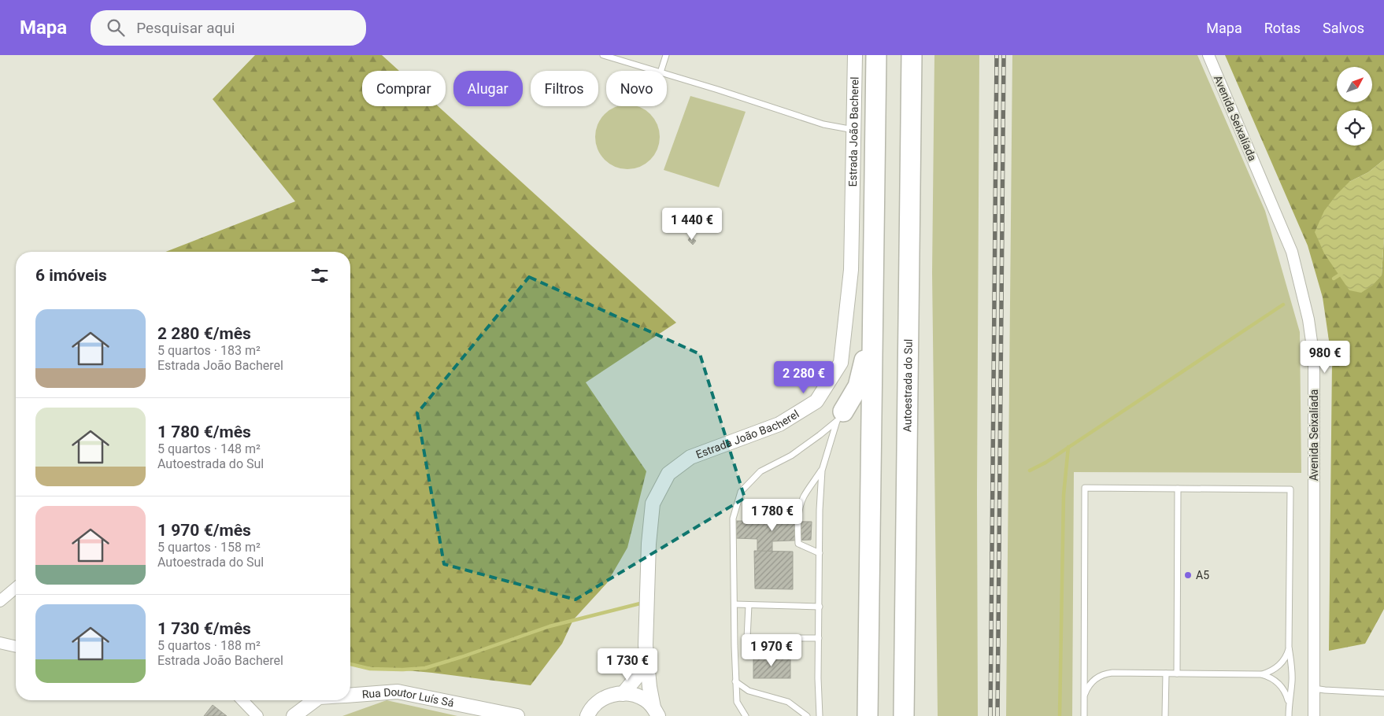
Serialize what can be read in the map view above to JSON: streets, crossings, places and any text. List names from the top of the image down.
{
  "streets": {
    "highway": ["Autoestrada do Sul"],
    "street": ["Avenida Seixalíada", "Estrada João Bacherel", "Rua Doutor Luís Sá"]
  },
  "places": ["A5"],
  "north": "top right",
  "page": {
    "header": "Mapa",
    "search": "Pesquisar aqui",
    "nav": ["Mapa", "Rotas", "Salvos"],
    "chip": [
      "Comprar",
      "Alugar",
      "Filtros",
      "Novo"
    ],
    "price": [
      "1 440 €",
      "980 €",
      "2 280 €",
      "1 780 €",
      "1 970 €",
      "1 730 €"
    ],
    "heading": "6 imóveis",
    "list": [
      {
        "name": "2 280 €/mês",
        "note": "5 quartos · 183 m² · Estrada João Bacherel"
      },
      {
        "name": "1 780 €/mês",
        "note": "5 quartos · 148 m² · Autoestrada do Sul"
      },
      {
        "name": "1 970 €/mês",
        "note": "5 quartos · 158 m² · Autoestrada do Sul"
      },
      {
        "name": "1 730 €/mês",
        "note": "5 quartos · 188 m² · Estrada João Bacherel"
      }
    ]
  }
}
